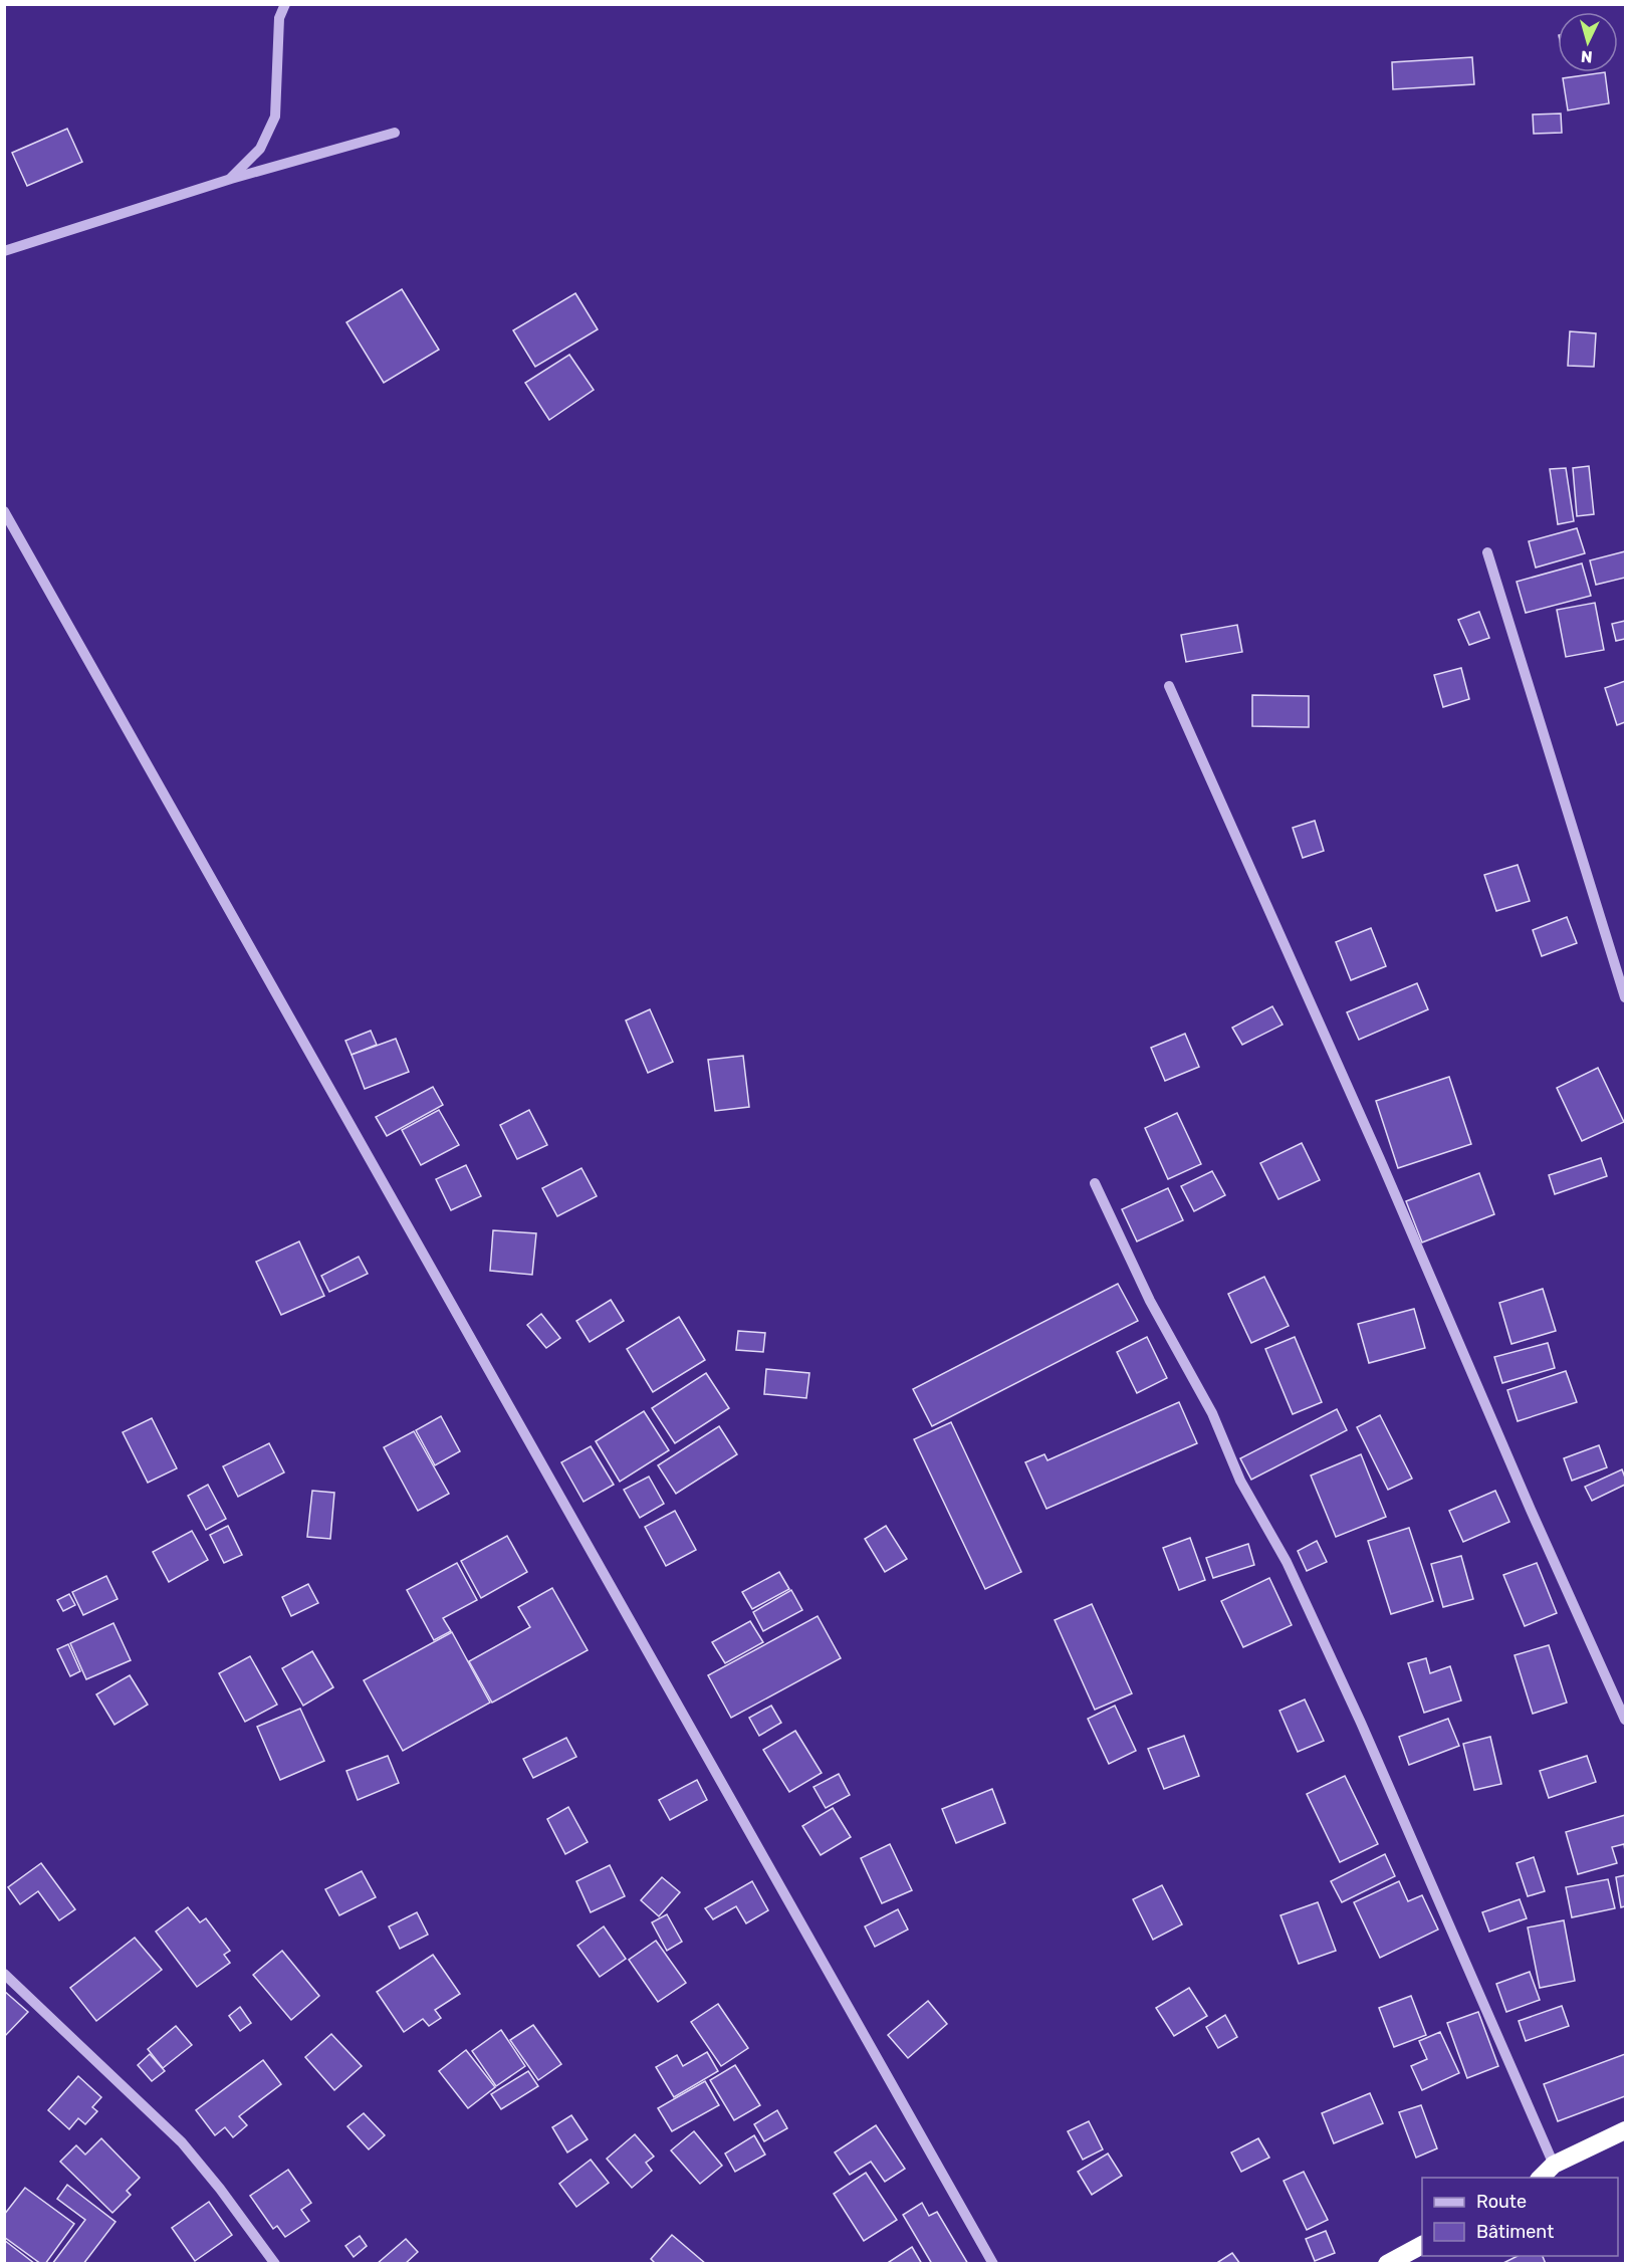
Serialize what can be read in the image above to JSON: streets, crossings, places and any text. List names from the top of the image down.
{
  "legend": ["Route", "Bâtiment"],
  "north": "bottom"
}
